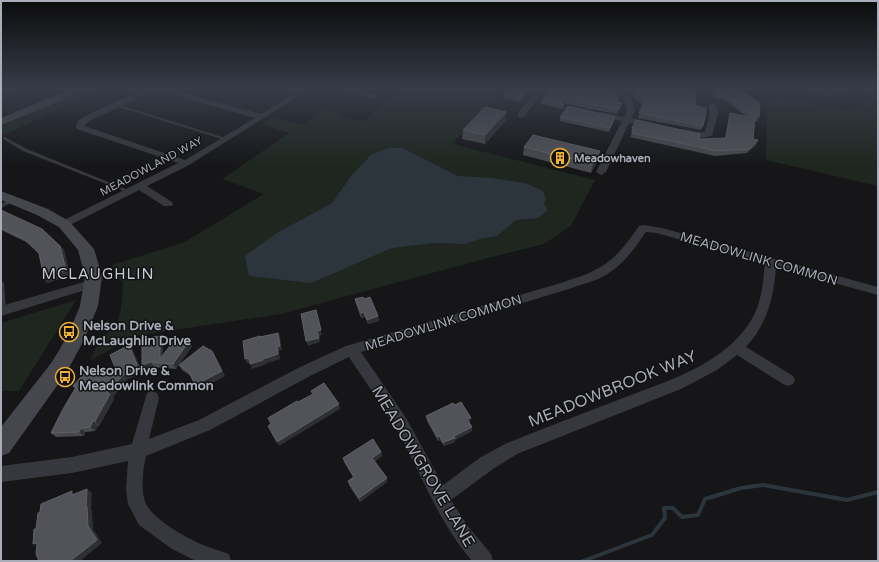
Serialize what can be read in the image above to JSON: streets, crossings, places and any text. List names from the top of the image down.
{
  "streets": {
    "street": [
      "MEADOWLAND WAY",
      "MEADOWLINK COMMON",
      "MEADOWBROOK WAY",
      "MEADOWGROVE LANE"
    ]
  },
  "crossings": [
    ["MEADOWLINK COMMON", "MEADOWBROOK WAY"],
    ["MEADOWLINK COMMON", "MEADOWGROVE LANE"],
    ["MEADOWBROOK WAY", "MEADOWGROVE LANE"]
  ],
  "districts": ["MCLAUGHLIN"],
  "places": {
    "building": ["Meadowhaven"],
    "bus stop": ["Nelson Drive & McLaughlin Drive", "Nelson Drive & Meadowlink Common"]
  }
}
